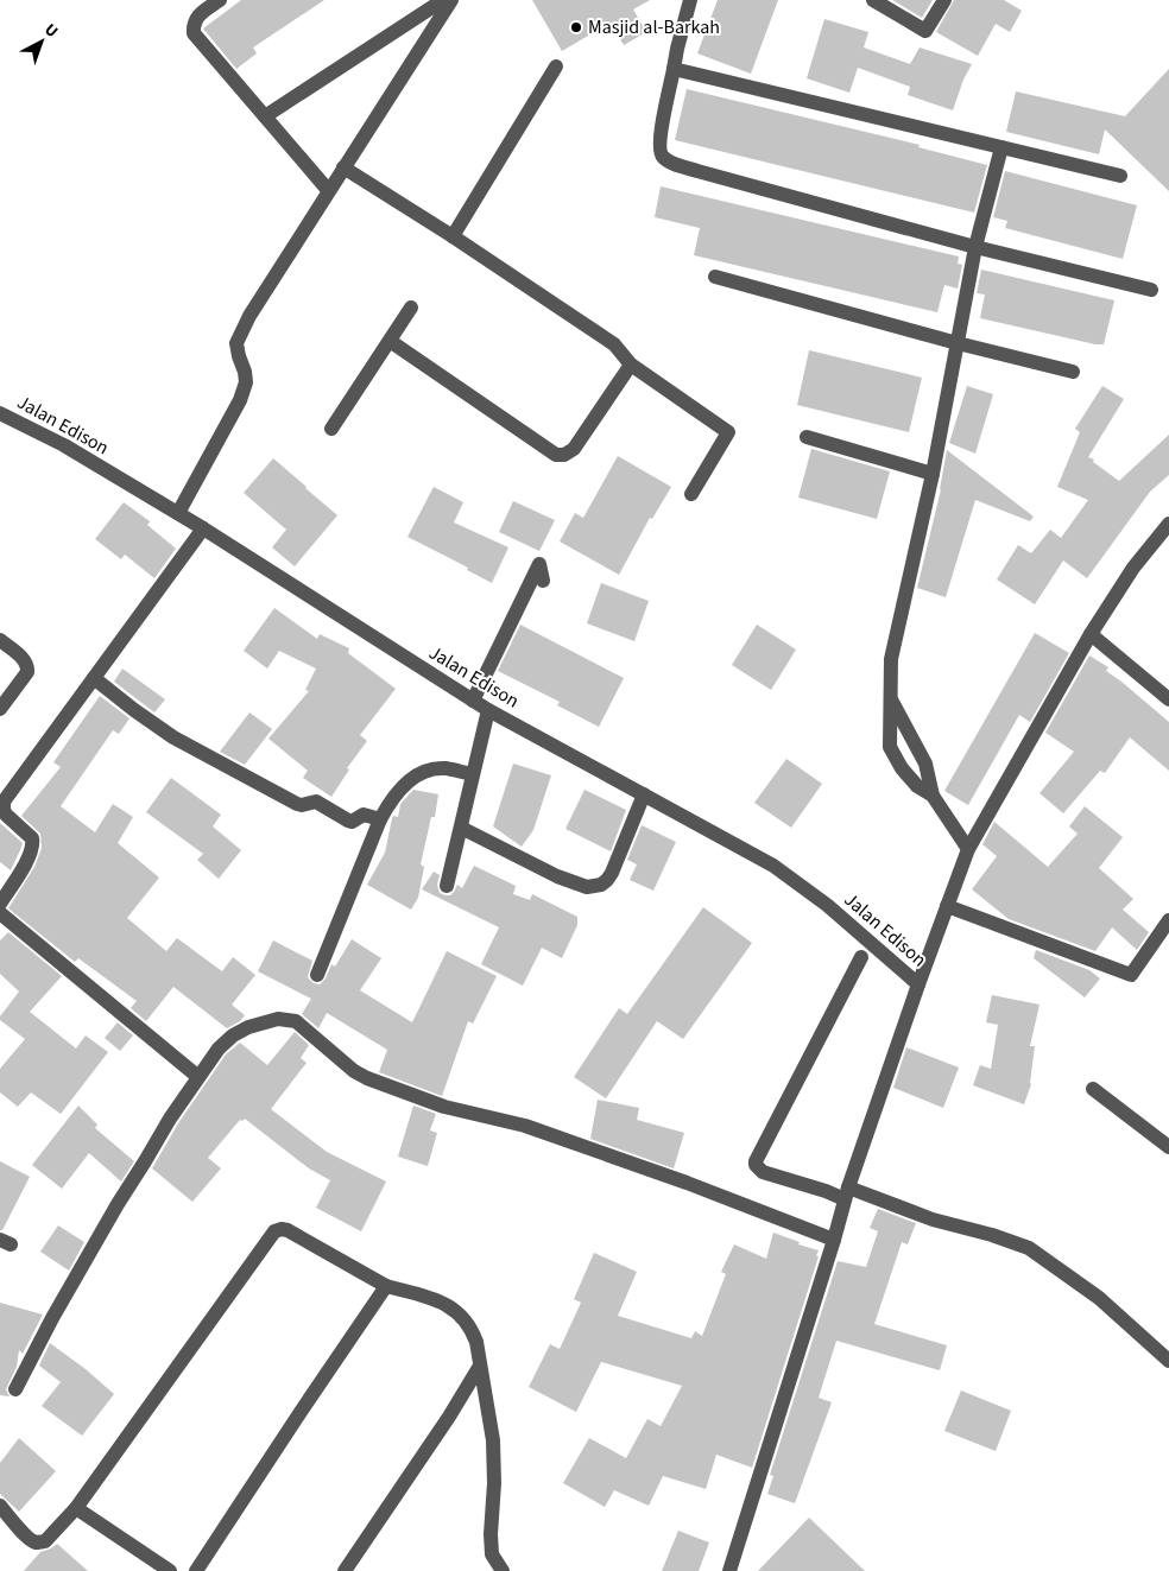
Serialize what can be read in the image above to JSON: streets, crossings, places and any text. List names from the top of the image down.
{
  "streets": {
    "street": ["Jalan Edison"]
  },
  "places": ["Masjid al-Barkah"],
  "north": "top right"
}
